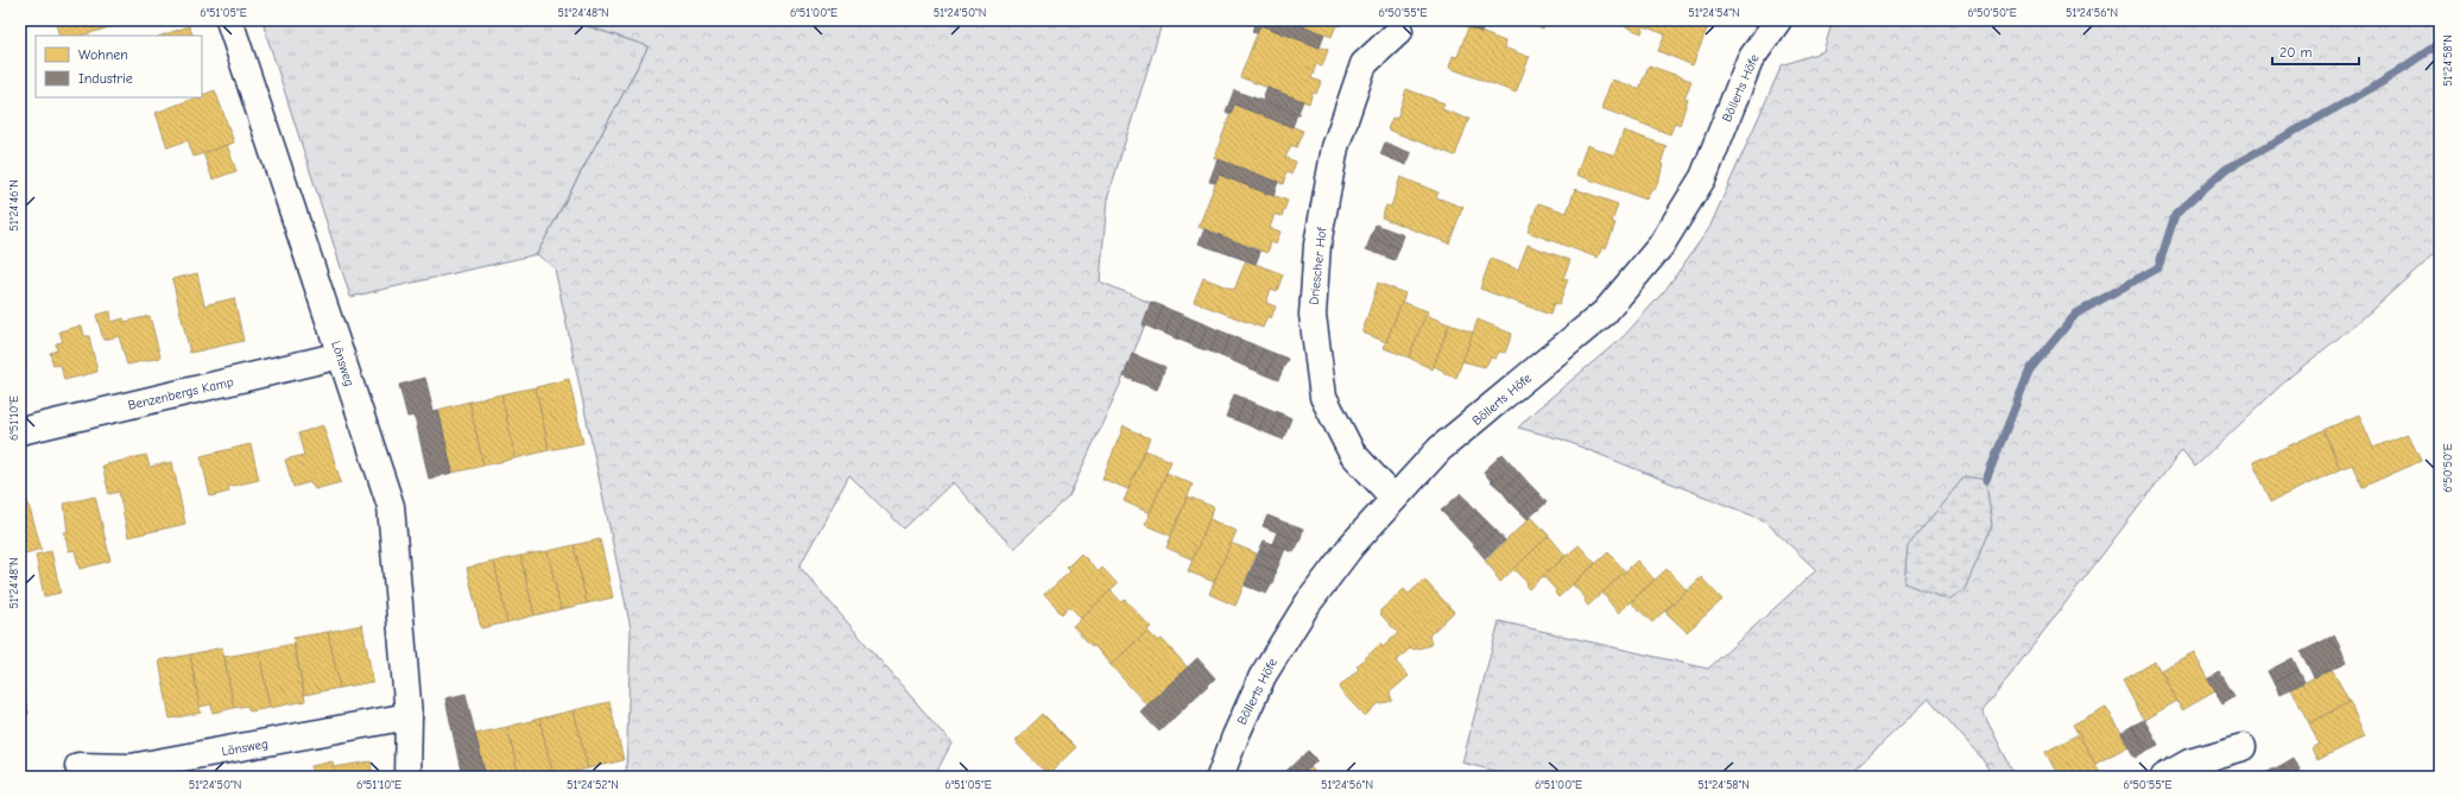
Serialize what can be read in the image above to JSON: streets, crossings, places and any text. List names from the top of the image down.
{
  "streets": {
    "street": [
      "Böllerts Höfe",
      "Driescher Hof",
      "Lönsweg",
      "Benzenbergs Kamp"
    ]
  },
  "crossings": [
    ["Böllerts Höfe", "Driescher Hof"],
    ["Lönsweg", "Benzenbergs Kamp"]
  ],
  "legend": ["Wohnen", "Industrie"],
  "scale_bar": "20 m",
  "coordinates": [
    "6°51'05\"E",
    "51°24'48\"N",
    "6°51'00\"E",
    "51°24'50\"N",
    "6°50'55\"E",
    "51°24'54\"N",
    "6°50'50\"E",
    "51°24'56\"N",
    "51°24'58\"N",
    "51°24'46\"N",
    "6°51'10\"E",
    "51°24'52\"N"
  ]
}
